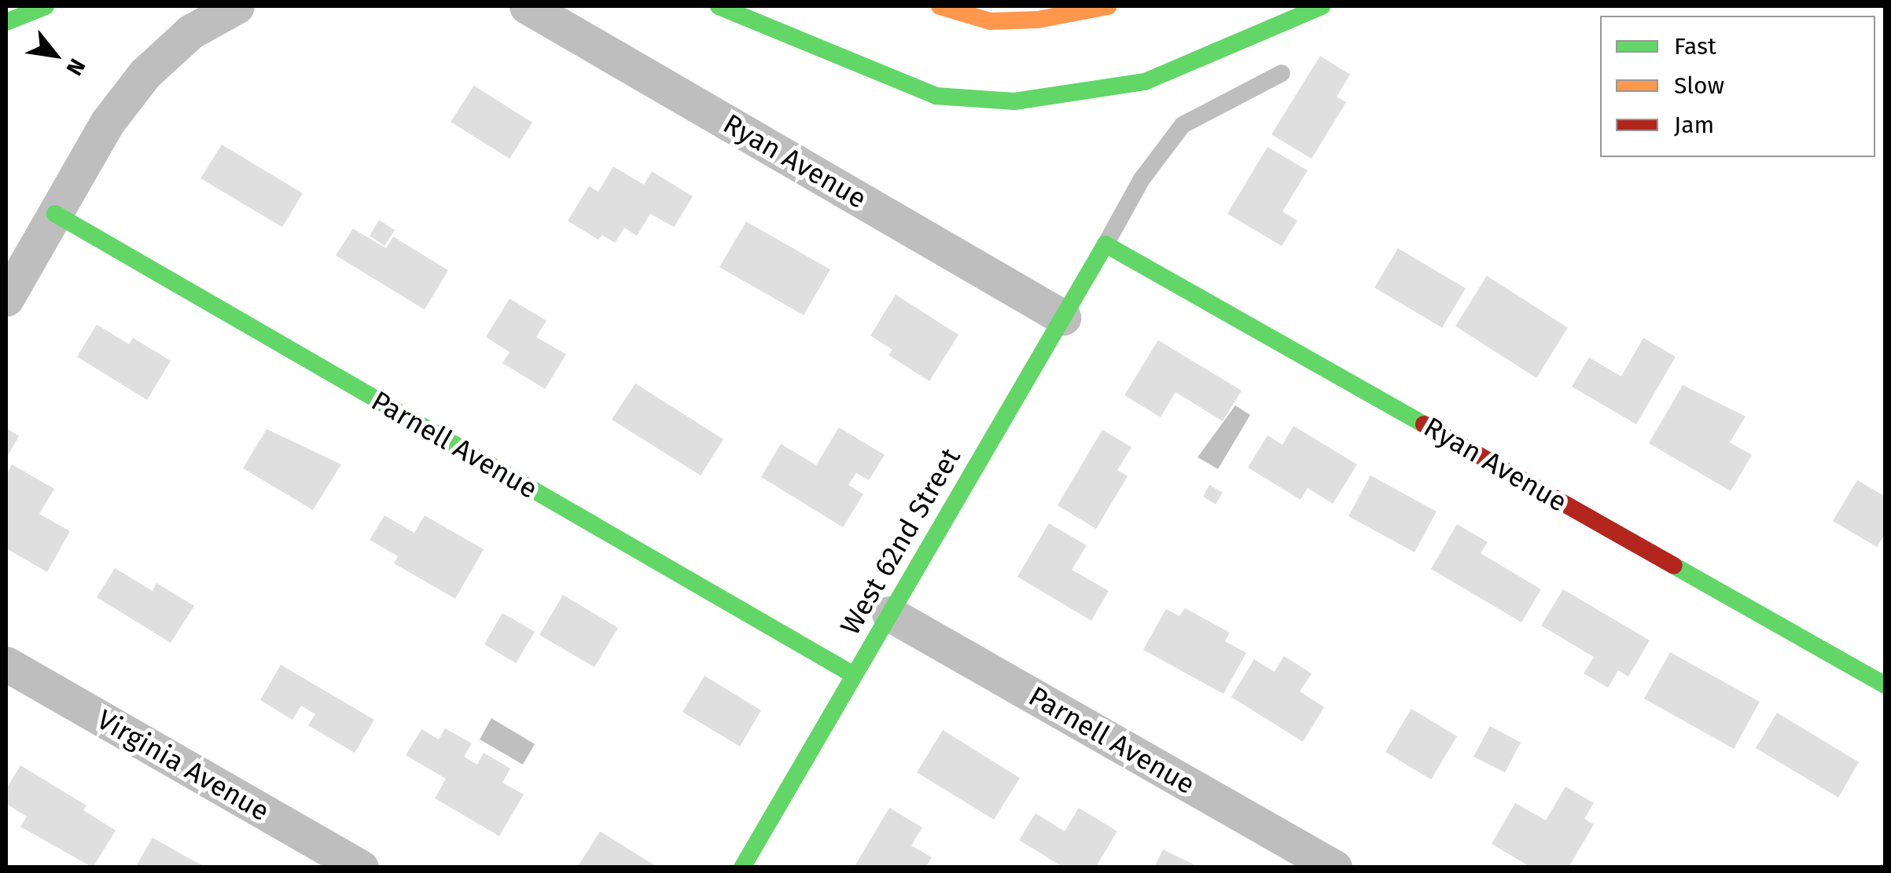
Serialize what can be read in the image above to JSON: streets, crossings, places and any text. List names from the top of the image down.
{
  "streets": {
    "main road": ["Ryan Avenue", "Parnell Avenue", "West 62nd Street"],
    "street": ["Virginia Avenue"]
  },
  "crossings": [
    ["Ryan Avenue", "West 62nd Street"],
    ["Parnell Avenue", "West 62nd Street"]
  ],
  "legend": ["Fast", "Slow", "Jam"],
  "north": "bottom right"
}
